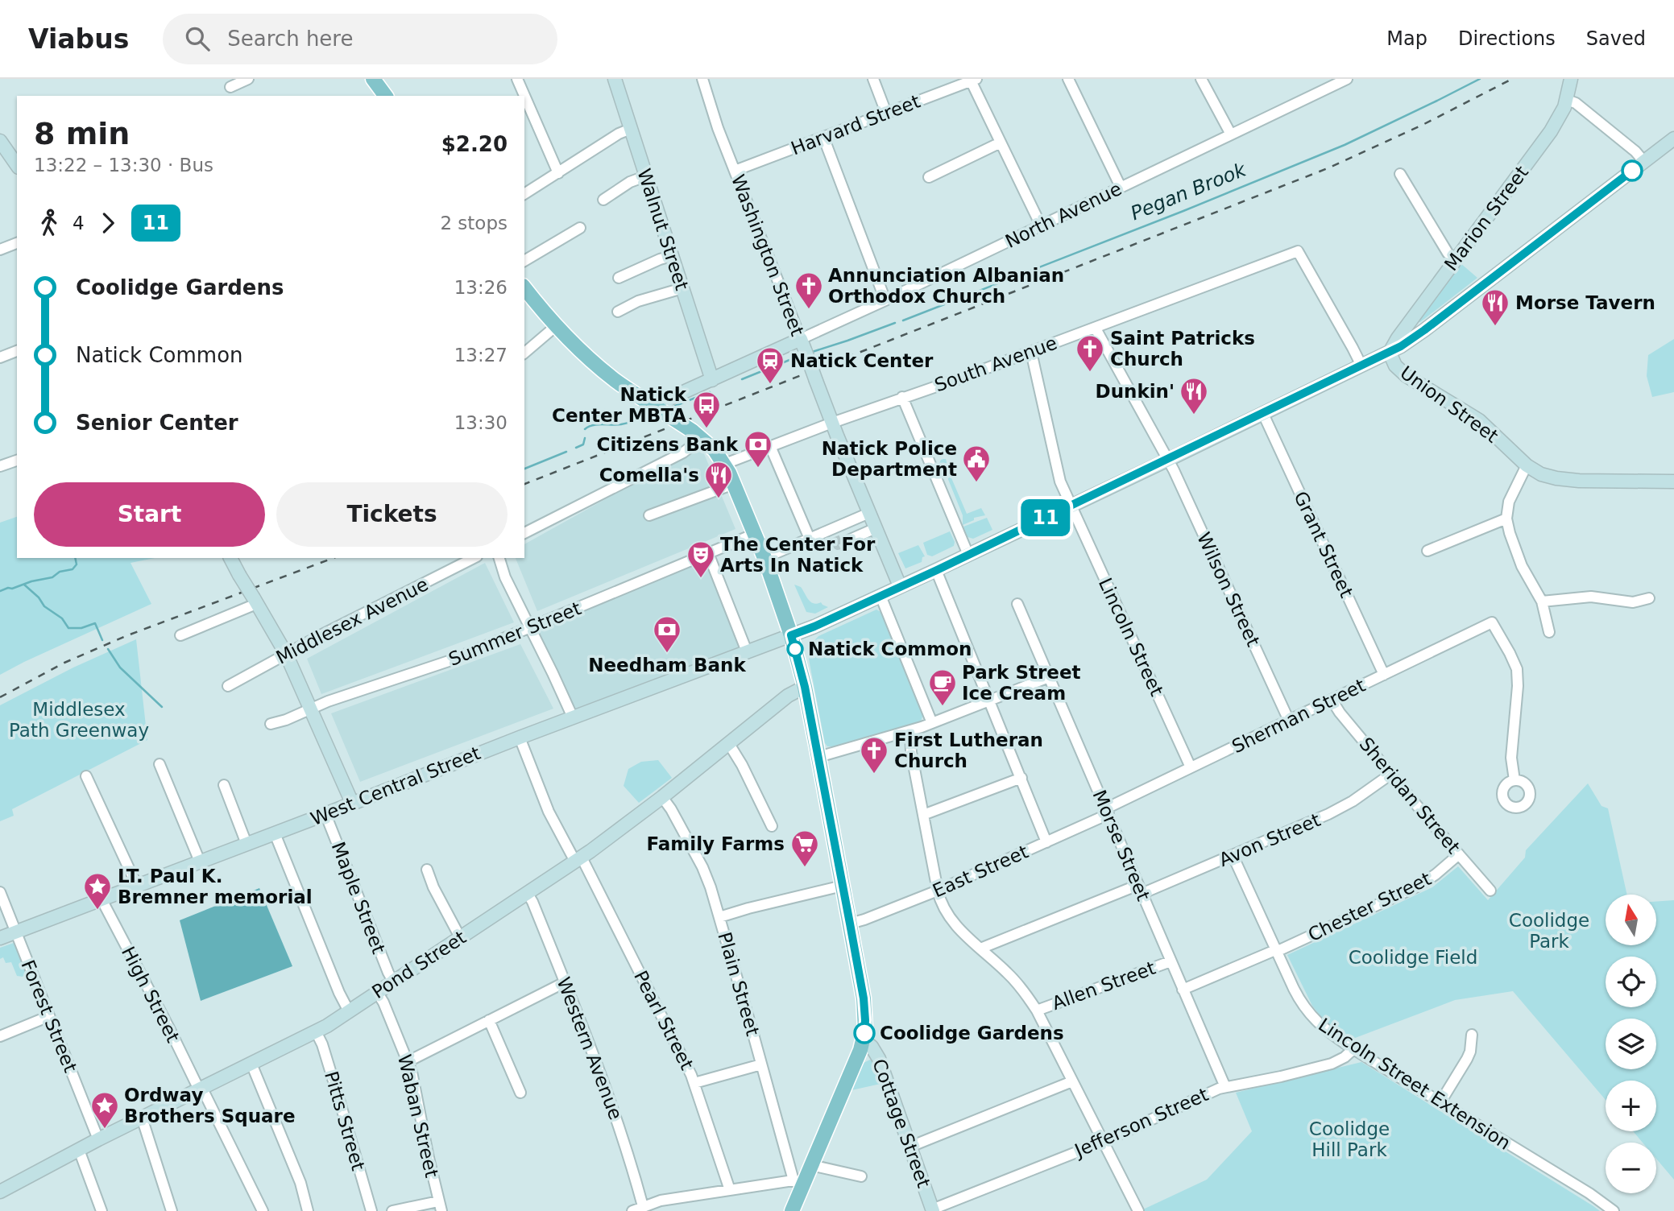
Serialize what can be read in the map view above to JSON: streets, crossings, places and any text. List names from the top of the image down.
{
  "streets": {
    "street": [
      "Harvard Street",
      "North Avenue",
      "Marion Street",
      "Walnut Street",
      "Washington Street",
      "South Avenue",
      "Union Street",
      "Grant Street",
      "Wilson Street",
      "Middlesex Avenue",
      "Summer Street",
      "Lincoln Street",
      "Sherman Street",
      "West Central Street",
      "Sheridan Street",
      "Avon Street",
      "Morse Street",
      "East Street",
      "Maple Street",
      "Chester Street",
      "Pond Street",
      "Plain Street",
      "Allen Street",
      "High Street",
      "Forest Street",
      "Pearl Street",
      "Western Avenue",
      "Lincoln Street Extension",
      "Waban Street",
      "Pitts Street",
      "Jefferson Street",
      "Cottage Street"
    ]
  },
  "crossings": [
    ["Harvard Street", "Washington Street"],
    ["North Avenue", "Walnut Street"],
    ["North Avenue", "Washington Street"],
    ["Marion Street", "Union Street"],
    ["Marion Street", "West Central Street"],
    ["Washington Street", "South Avenue"],
    ["Washington Street", "West Central Street"],
    ["South Avenue", "Wilson Street"],
    ["South Avenue", "Lincoln Street"],
    ["South Avenue", "West Central Street"],
    ["Union Street", "West Central Street"],
    ["Grant Street", "Sherman Street"],
    ["Grant Street", "West Central Street"],
    ["Wilson Street", "Sherman Street"],
    ["Wilson Street", "West Central Street"],
    ["Lincoln Street", "Sherman Street"],
    ["Lincoln Street", "West Central Street"],
    ["Sherman Street", "Sheridan Street"],
    ["Sherman Street", "Morse Street"],
    ["Sherman Street", "East Street"],
    ["West Central Street", "Maple Street"],
    ["West Central Street", "High Street"],
    ["West Central Street", "Forest Street"],
    ["West Central Street", "Pearl Street"],
    ["Sheridan Street", "Avon Street"],
    ["Sheridan Street", "Chester Street"],
    ["Avon Street", "Morse Street"],
    ["Avon Street", "Lincoln Street Extension"],
    ["Morse Street", "East Street"],
    ["Morse Street", "Chester Street"],
    ["Morse Street", "Allen Street"],
    ["Morse Street", "Jefferson Street"],
    ["Maple Street", "Pond Street"],
    ["Chester Street", "Lincoln Street Extension"],
    ["Pond Street", "Plain Street"],
    ["Pond Street", "High Street"],
    ["Pond Street", "Forest Street"],
    ["Pond Street", "Pearl Street"],
    ["Pond Street", "Western Avenue"],
    ["Pond Street", "Waban Street"],
    ["Pond Street", "Pitts Street"],
    ["Lincoln Street Extension", "Jefferson Street"],
    ["Jefferson Street", "Cottage Street"]
  ],
  "water": ["Pegan Brook"],
  "parks": [
    "Middlesex Path Greenway",
    "Coolidge Park",
    "Coolidge Field",
    "Coolidge Hill Park"
  ],
  "places": {
    "church": ["Annunciation Albanian Orthodox Church", "Saint Patricks Church", "First Lutheran Church"],
    "restaurant": ["Morse Tavern", "Dunkin'", "Comella's"],
    "station": ["Natick Center"],
    "bus stop": ["Natick Center MBTA"],
    "bank": ["Citizens Bank", "Needham Bank"],
    "public building": ["Natick Police Department"],
    "theatre": ["The Center For Arts In Natick"],
    "other": ["Natick Common", "Coolidge Gardens"],
    "cafe": ["Park Street Ice Cream"],
    "supermarket": ["Family Farms"],
    "place": ["LT. Paul K. Bremner memorial", "Ordway Brothers Square"]
  },
  "lines": ["bus line 11"],
  "north": "top",
  "page": {
    "header": "Viabus",
    "search": "Search here",
    "nav": ["Map", "Directions", "Saved"],
    "on_map": "11",
    "heading": ["8 min", "13:22 – 13:30 · Bus", "$2.20"],
    "legs": ["4", "11", "2 stops"],
    "list": [
      {
        "name": "Coolidge Gardens",
        "value": "13:26"
      },
      {
        "name": "Natick Common",
        "value": "13:27"
      },
      {
        "name": "Senior Center",
        "value": "13:30"
      }
    ],
    "buttons": ["Start", "Tickets"],
    "map_buttons": ["+", "−"]
  }
}
